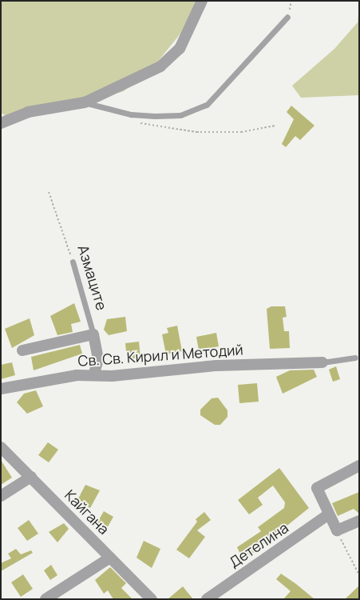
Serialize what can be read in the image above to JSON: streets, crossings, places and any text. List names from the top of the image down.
{
  "streets": {
    "street": [
      "Азмаците",
      "Св. Св. Кирил и Методий",
      "Кайгана",
      "Детелина"
    ]
  },
  "crossings": [
    ["Азмаците", "Св. Св. Кирил и Методий"]
  ]
}
